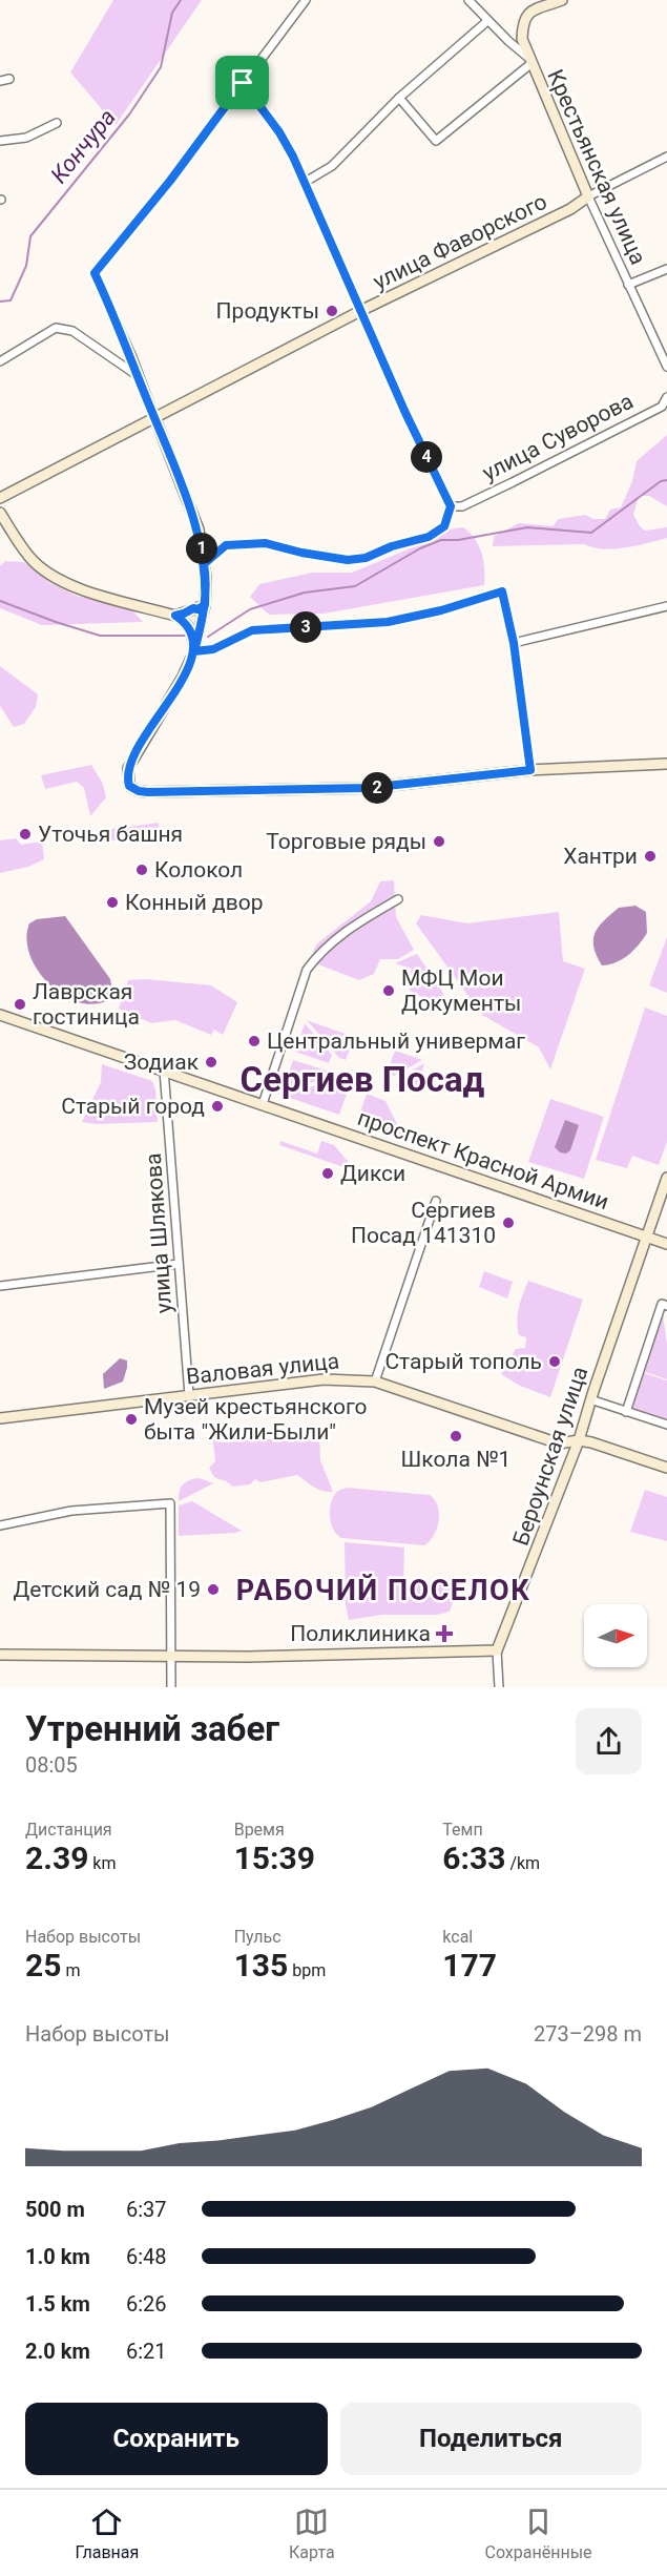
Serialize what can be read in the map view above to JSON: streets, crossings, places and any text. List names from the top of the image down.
{
  "streets": {
    "main road": [
      "Крестьянская улица",
      "улица Фаворского",
      "проспект Красной Армии",
      "Валовая улица",
      "Бероунская улица"
    ],
    "street": ["улица Суворова", "улица Шлякова"]
  },
  "crossings": [
    ["Крестьянская улица", "улица Фаворского"],
    ["проспект Красной Армии", "улица Шлякова"],
    ["проспект Красной Армии", "Бероунская улица"],
    ["улица Шлякова", "Валовая улица"],
    ["Валовая улица", "Бероунская улица"]
  ],
  "districts": ["Сергиев Посад", "РАБОЧИЙ ПОСЕЛОК"],
  "water": ["Кончура"],
  "places": {
    "other": [
      "Продукты",
      "Уточья башня",
      "Торговые ряды",
      "Хантри",
      "Колокол",
      "Конный двор",
      "МФЦ Мои Документы",
      "Лаврская гостиница",
      "Центральный универмаг",
      "Зодиак",
      "Старый город",
      "Дикси",
      "Сергиев Посад 141310",
      "Старый тополь",
      "Музей крестьянского быта \"Жили-Были\"",
      "Школа №1",
      "Детский сад № 19"
    ],
    "health": ["Поликлиника"]
  },
  "north": "right",
  "page": {
    "pins": [
      "4",
      "1",
      "3",
      "2"
    ],
    "heading": ["Утренний забег", "08:05"],
    "stats": [
      ["Дистанция", "2.39 km"],
      ["Время", "15:39"],
      ["Темп", "6:33 /km"],
      ["Набор высоты", "25 m"],
      ["Пульс", "135 bpm"],
      ["kcal", "177"]
    ],
    "chart": ["Набор высоты", "273–298 m"],
    "list": [
      {
        "name": "500 m",
        "note": "6:37"
      },
      {
        "name": "1.0 km",
        "note": "6:48"
      },
      {
        "name": "1.5 km",
        "note": "6:26"
      },
      {
        "name": "2.0 km",
        "note": "6:21"
      }
    ],
    "buttons": ["Сохранить", "Поделиться"],
    "tabs": ["Главная", "Карта", "Сохранённые"]
  }
}
